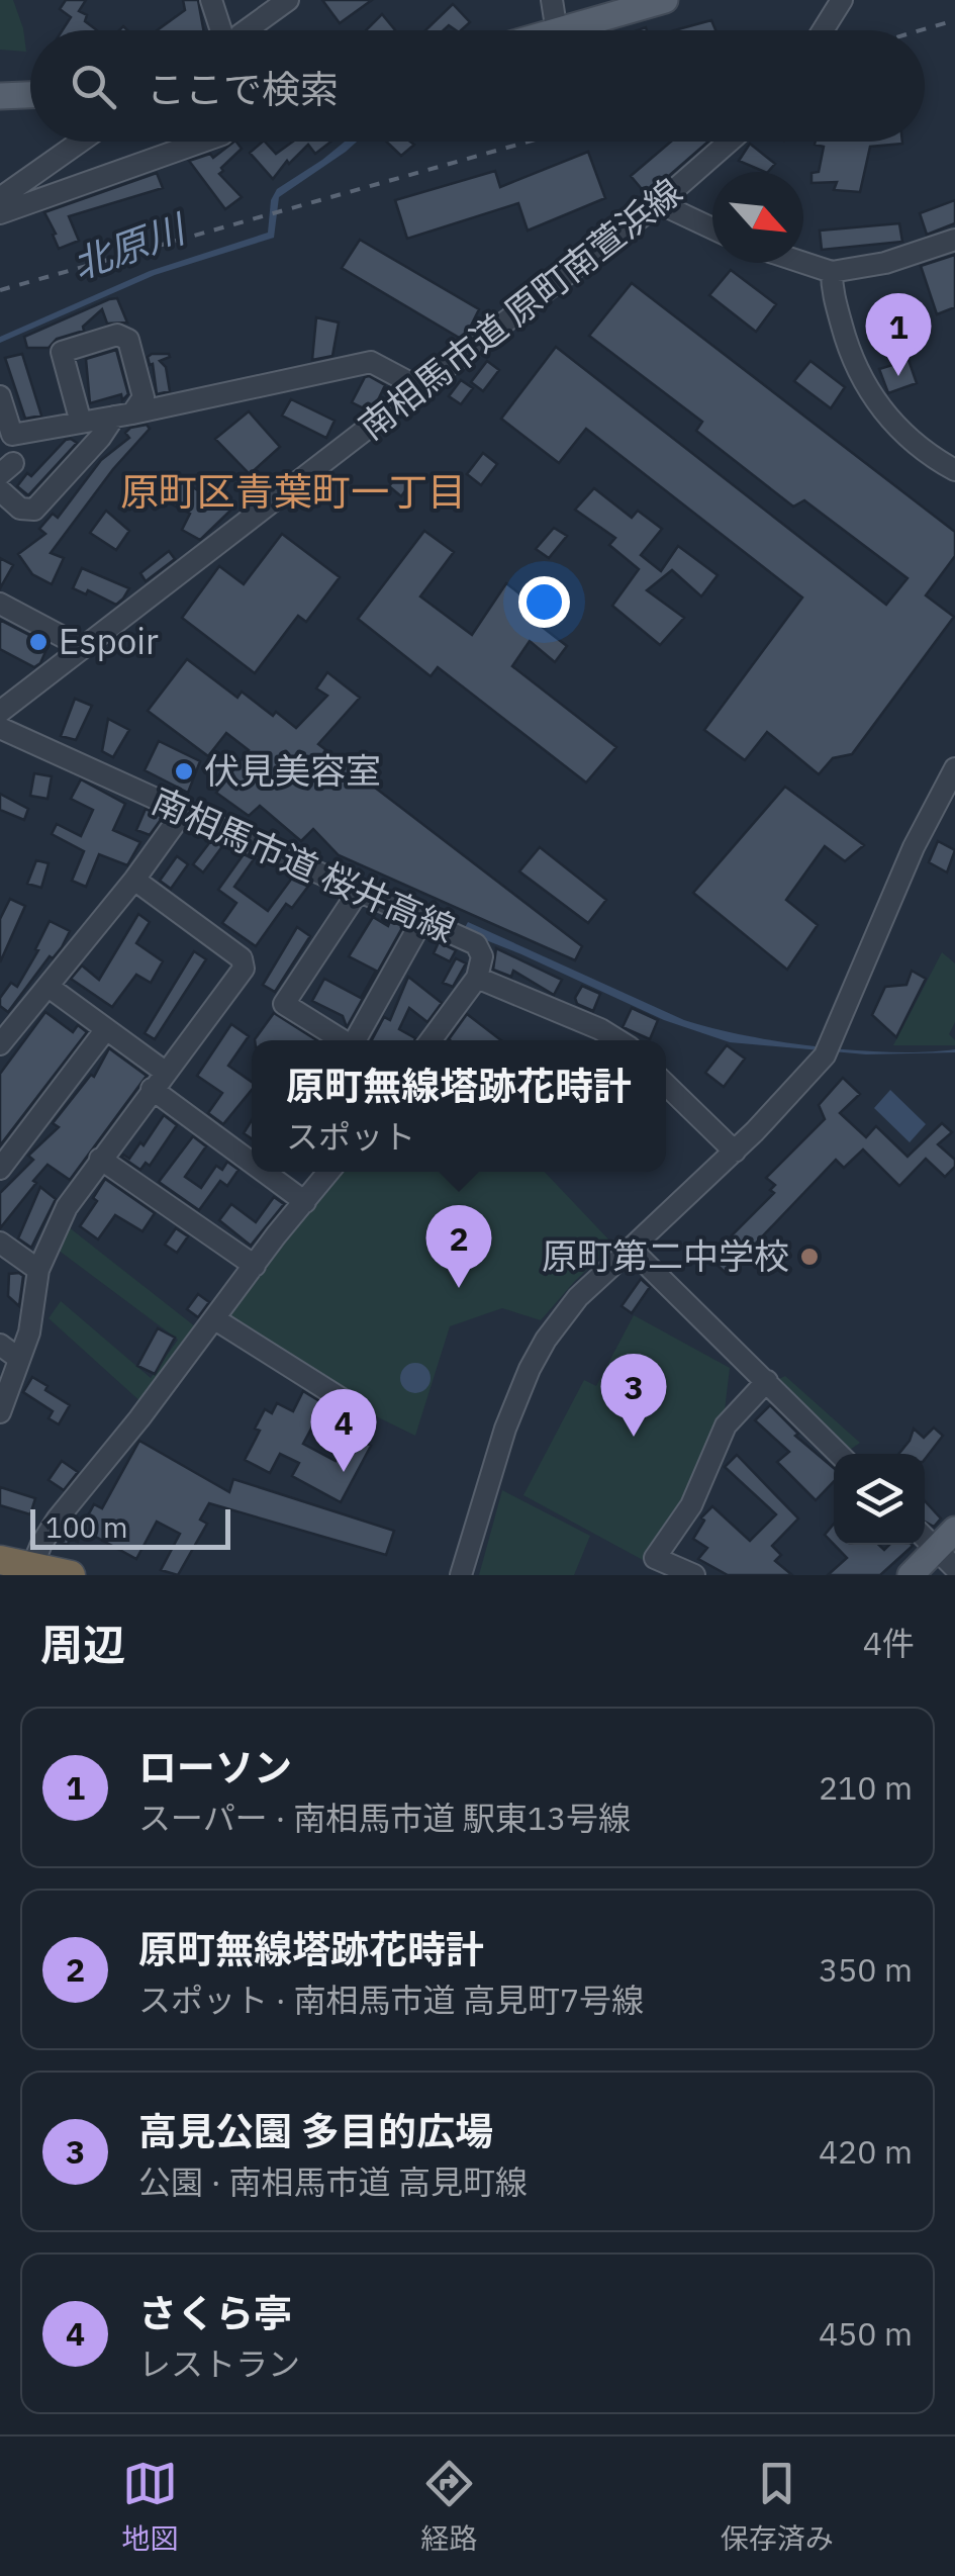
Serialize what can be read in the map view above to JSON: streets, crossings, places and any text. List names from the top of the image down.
{
  "streets": {
    "street": ["南相馬市道 原町南萱浜線", "南相馬市道 桜井高線"]
  },
  "districts": ["原町区青葉町一丁目"],
  "water": ["北原川"],
  "places": ["Espoir", "伏見美容室", "原町第二中学校"],
  "scale_bar": "100 m",
  "north": "bottom right",
  "page": {
    "search": "ここで検索",
    "pins": [
      "1",
      "2",
      "3",
      "4"
    ],
    "popup": ["原町無線塔跡花時計", "スポット"],
    "scale": "100 m",
    "heading": ["周辺", "4件"],
    "list": [
      {
        "mark": "1",
        "name": "ローソン",
        "note": "スーパー · 南相馬市道 駅東13号線",
        "value": "210 m"
      },
      {
        "mark": "2",
        "name": "原町無線塔跡花時計",
        "note": "スポット · 南相馬市道 高見町7号線",
        "value": "350 m"
      },
      {
        "mark": "3",
        "name": "高見公園 多目的広場",
        "note": "公園 · 南相馬市道 高見町線",
        "value": "420 m"
      },
      {
        "mark": "4",
        "name": "さくら亭",
        "note": "レストラン",
        "value": "450 m"
      }
    ],
    "nav": ["地図", "経路", "保存済み"]
  }
}
